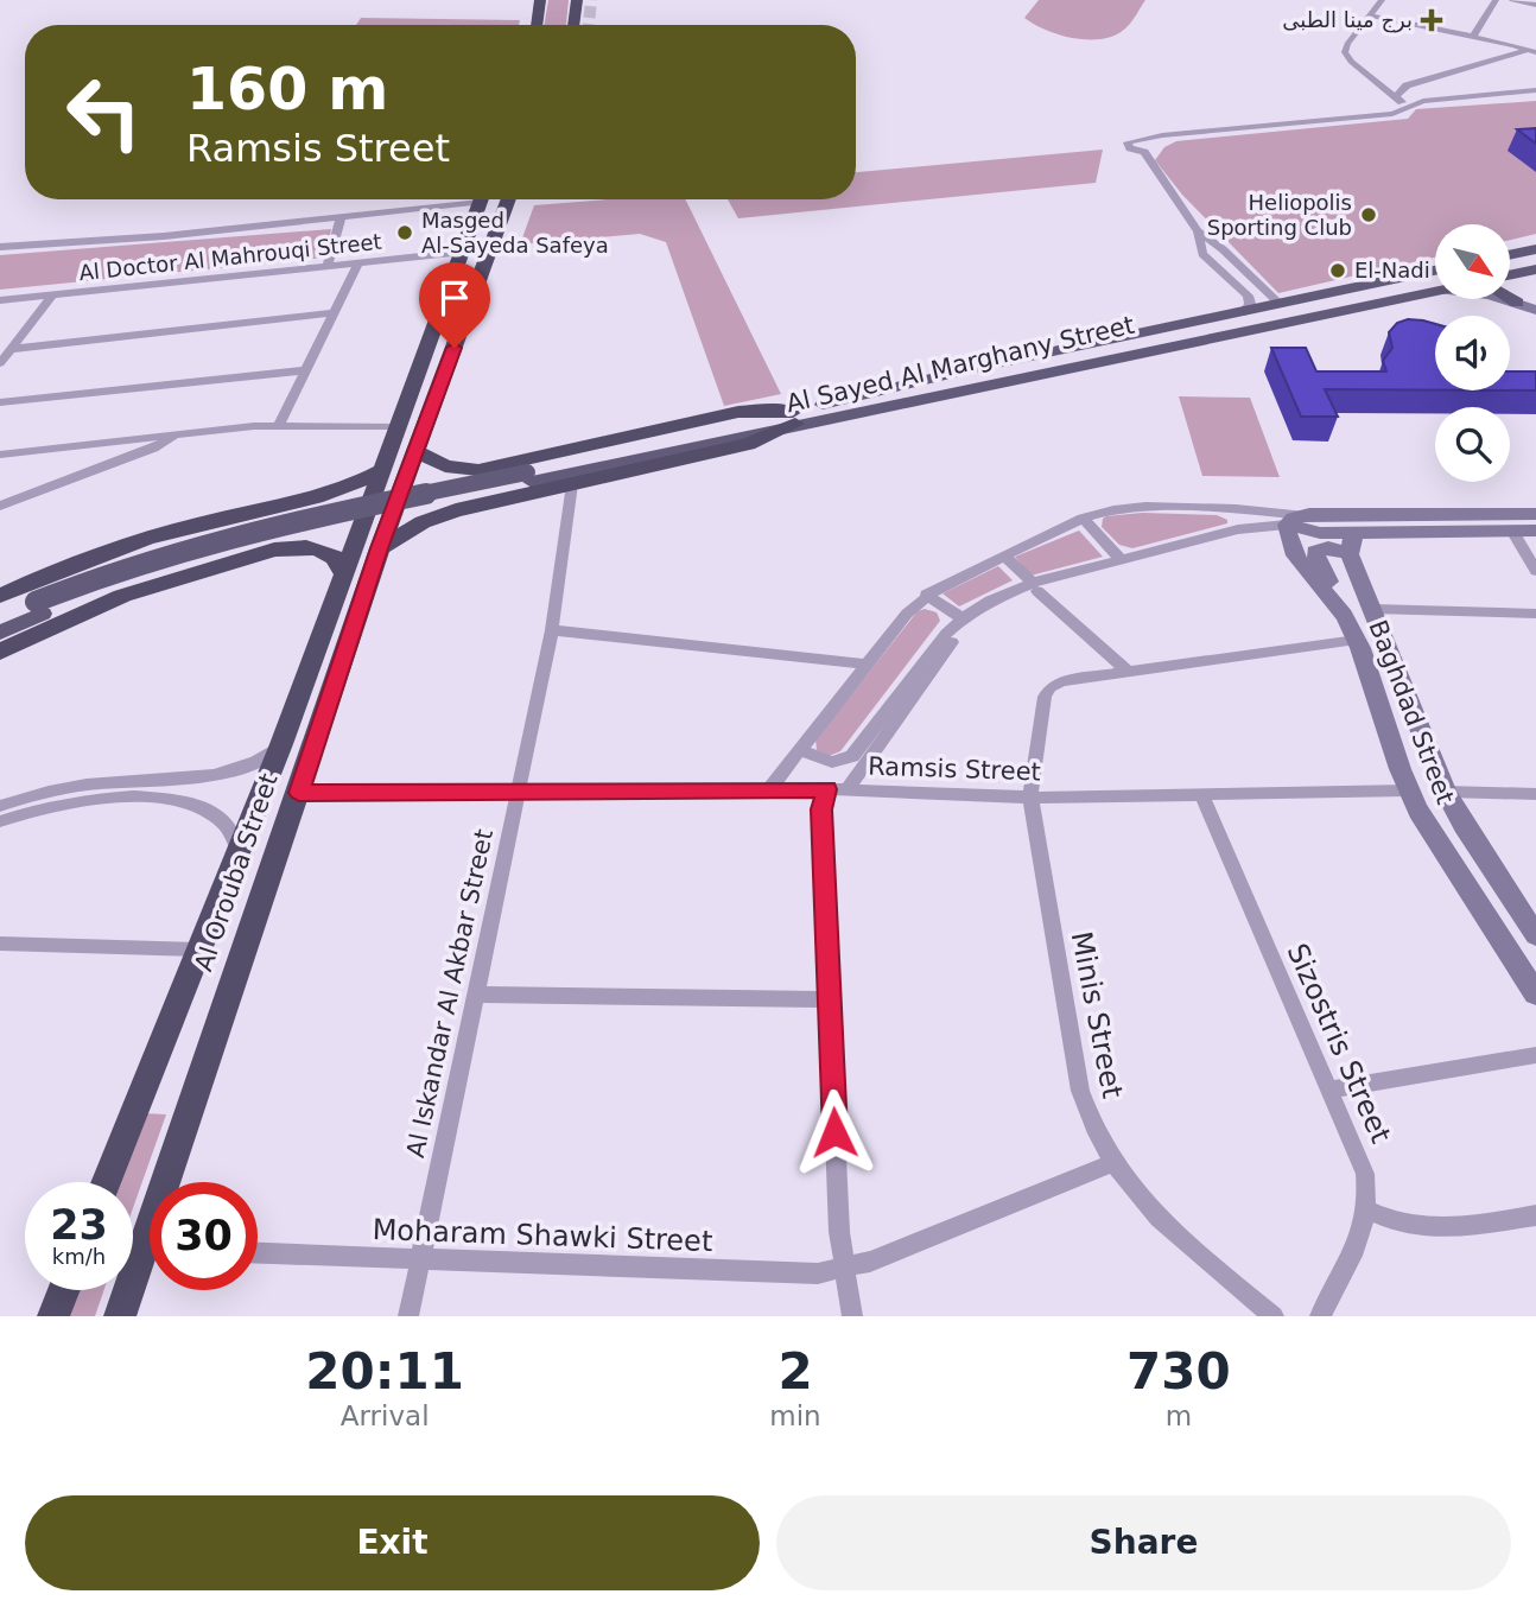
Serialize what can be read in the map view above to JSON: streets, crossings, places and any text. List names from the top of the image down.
{
  "streets": {
    "highway": ["Al Sayed Al Marghany Street", "Al Orouba Street"],
    "main road": ["Baghdad Street"],
    "street": [
      "Al Doctor Al Mahrouqi Street",
      "Ramsis Street",
      "Al Iskandar Al Akbar Street",
      "Minis Street",
      "Sizostris Street",
      "Moharam Shawki Street"
    ]
  },
  "crossings": [
    ["Al Doctor Al Mahrouqi Street", "Al Orouba Street"],
    ["Al Sayed Al Marghany Street", "Al Orouba Street"],
    ["Al Sayed Al Marghany Street", "Al Iskandar Al Akbar Street"],
    ["Baghdad Street", "Ramsis Street"],
    ["Ramsis Street", "Al Orouba Street"],
    ["Ramsis Street", "Al Iskandar Al Akbar Street"],
    ["Ramsis Street", "Minis Street"],
    ["Ramsis Street", "Sizostris Street"],
    ["Al Iskandar Al Akbar Street", "Moharam Shawki Street"],
    ["Minis Street", "Moharam Shawki Street"]
  ],
  "places": {
    "health": ["برج مينا الطبى"],
    "other": ["Heliopolis Sporting Club", "Masged Al-Sayeda Safeya", "El-Nadi"]
  },
  "north": "bottom right",
  "page": {
    "turn": ["160 m", "Ramsis Street"],
    "speed": "23 km/h",
    "limit": "30",
    "eta": [
      "20:11",
      "Arrival",
      "2",
      "min",
      "730",
      "m"
    ],
    "buttons": ["Exit", "Share"]
  }
}
